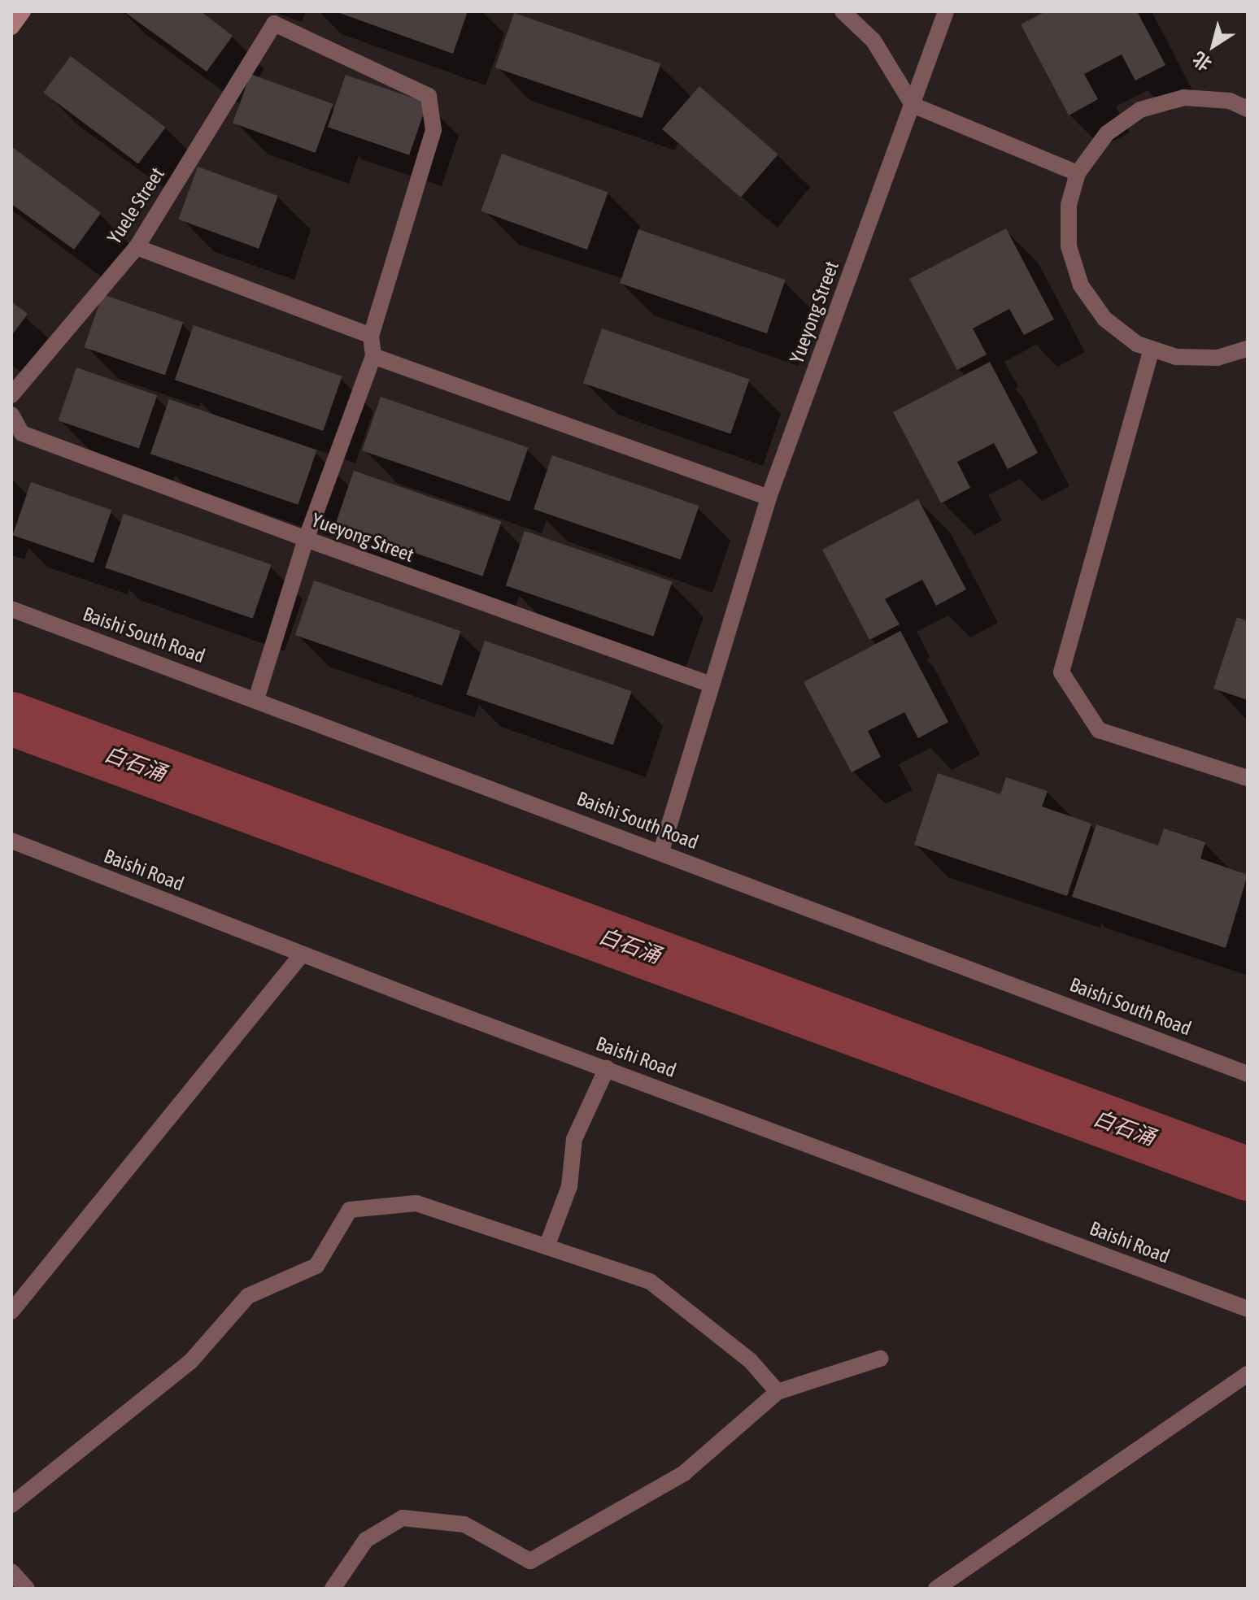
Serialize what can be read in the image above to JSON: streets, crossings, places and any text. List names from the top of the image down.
{
  "streets": {
    "street": [
      "Yuele Street",
      "Yueyong Street",
      "Baishi South Road",
      "Baishi Road"
    ]
  },
  "crossings": [
    ["Yueyong Street", "Baishi South Road"]
  ],
  "water": ["白石涌"],
  "north": "bottom left"
}
